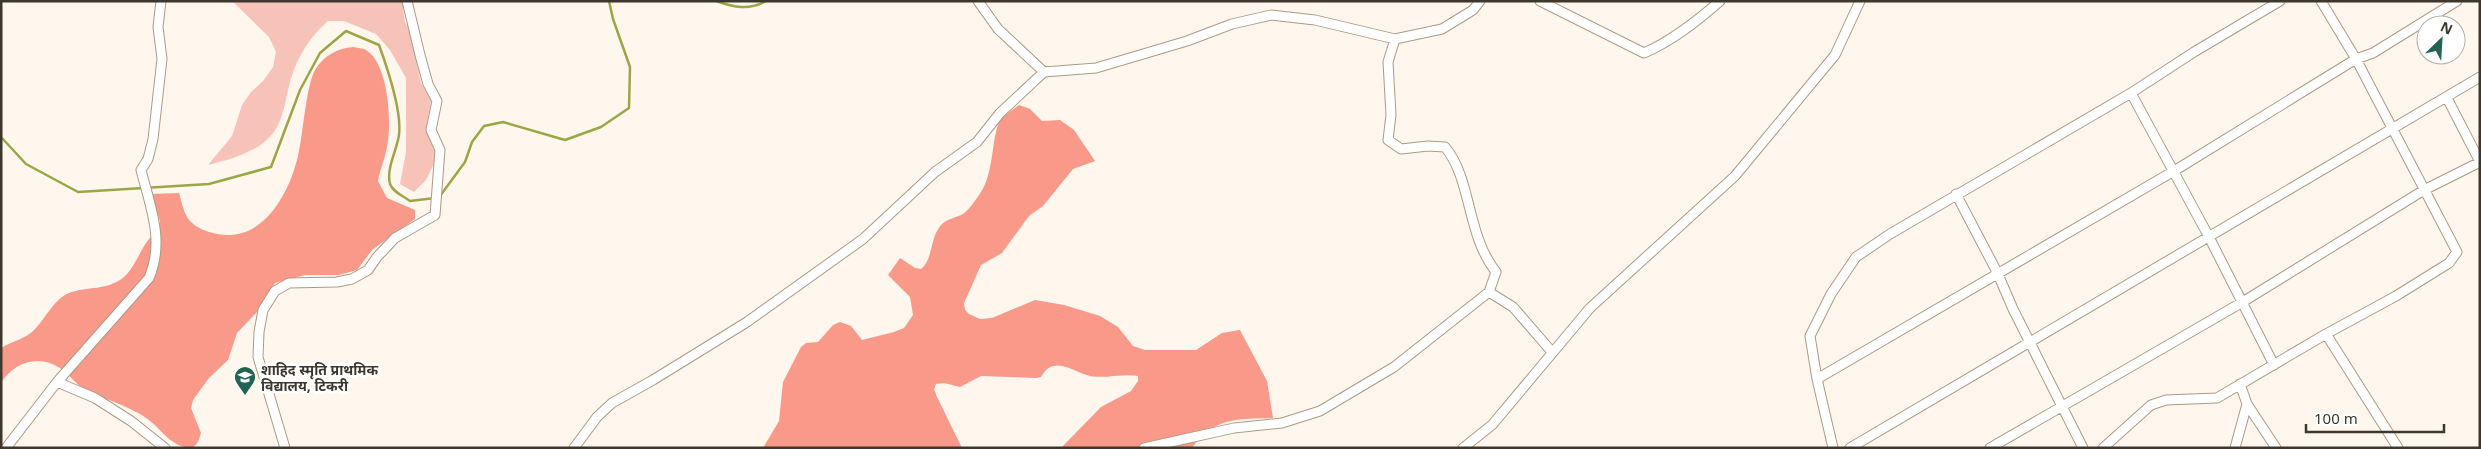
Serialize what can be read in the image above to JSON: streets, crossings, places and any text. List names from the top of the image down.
{
  "places": {
    "school or university": ["शाहिद स्मृति प्राथमिक विद्यालय, टिकरी"]
  },
  "scale_bar": "100 m",
  "north": "top right"
}
